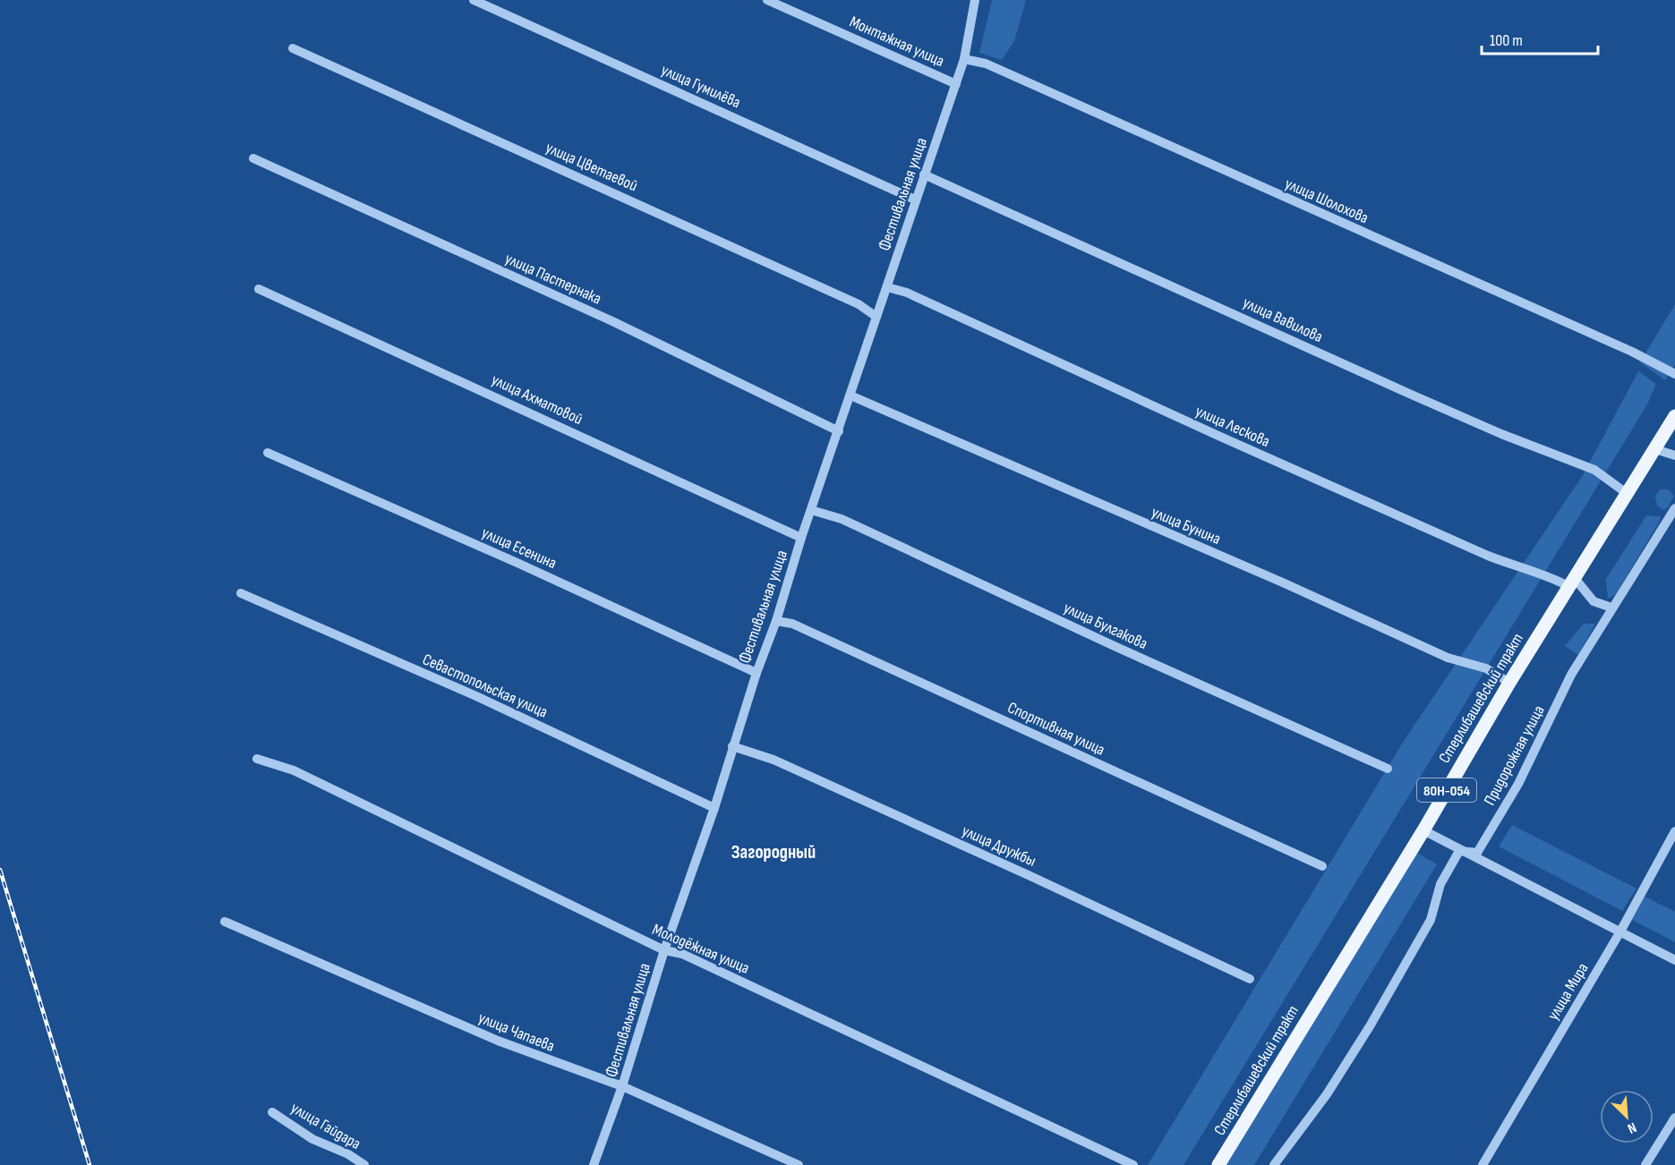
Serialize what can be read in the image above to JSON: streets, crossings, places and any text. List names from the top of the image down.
{
  "streets": {
    "main road": ["Стерлибашевский тракт", "80Н-054"],
    "street": [
      "Монтажная улица",
      "улица Гумилёва",
      "улица Цветаевой",
      "Фестивальная улица",
      "улица Шолохова",
      "улица Пастернака",
      "улица Вавилова",
      "улица Ахматовой",
      "улица Лескова",
      "улица Бунина",
      "улица Есенина",
      "улица Булгакова",
      "Севастопольская улица",
      "Спортивная улица",
      "Придорожная улица",
      "улица Дружбы",
      "Молодёжная улица",
      "улица Мира",
      "улица Чапаева",
      "улица Гайдара"
    ]
  },
  "crossings": [
    ["Монтажная улица", "Фестивальная улица"],
    ["улица Гумилёва", "Фестивальная улица"],
    ["улица Цветаевой", "Фестивальная улица"],
    ["Фестивальная улица", "улица Шолохова"],
    ["Фестивальная улица", "улица Пастернака"],
    ["Фестивальная улица", "улица Вавилова"],
    ["Фестивальная улица", "улица Ахматовой"],
    ["Фестивальная улица", "улица Лескова"],
    ["Фестивальная улица", "улица Бунина"],
    ["Фестивальная улица", "улица Есенина"],
    ["Фестивальная улица", "улица Булгакова"],
    ["Фестивальная улица", "Севастопольская улица"],
    ["Фестивальная улица", "Спортивная улица"],
    ["Фестивальная улица", "улица Дружбы"],
    ["Фестивальная улица", "Молодёжная улица"],
    ["Фестивальная улица", "улица Чапаева"],
    ["улица Вавилова", "Стерлибашевский тракт"],
    ["улица Лескова", "Стерлибашевский тракт"],
    ["улица Бунина", "Стерлибашевский тракт"]
  ],
  "districts": ["Загородный"],
  "scale_bar": "100 m",
  "north": "bottom right"
}
